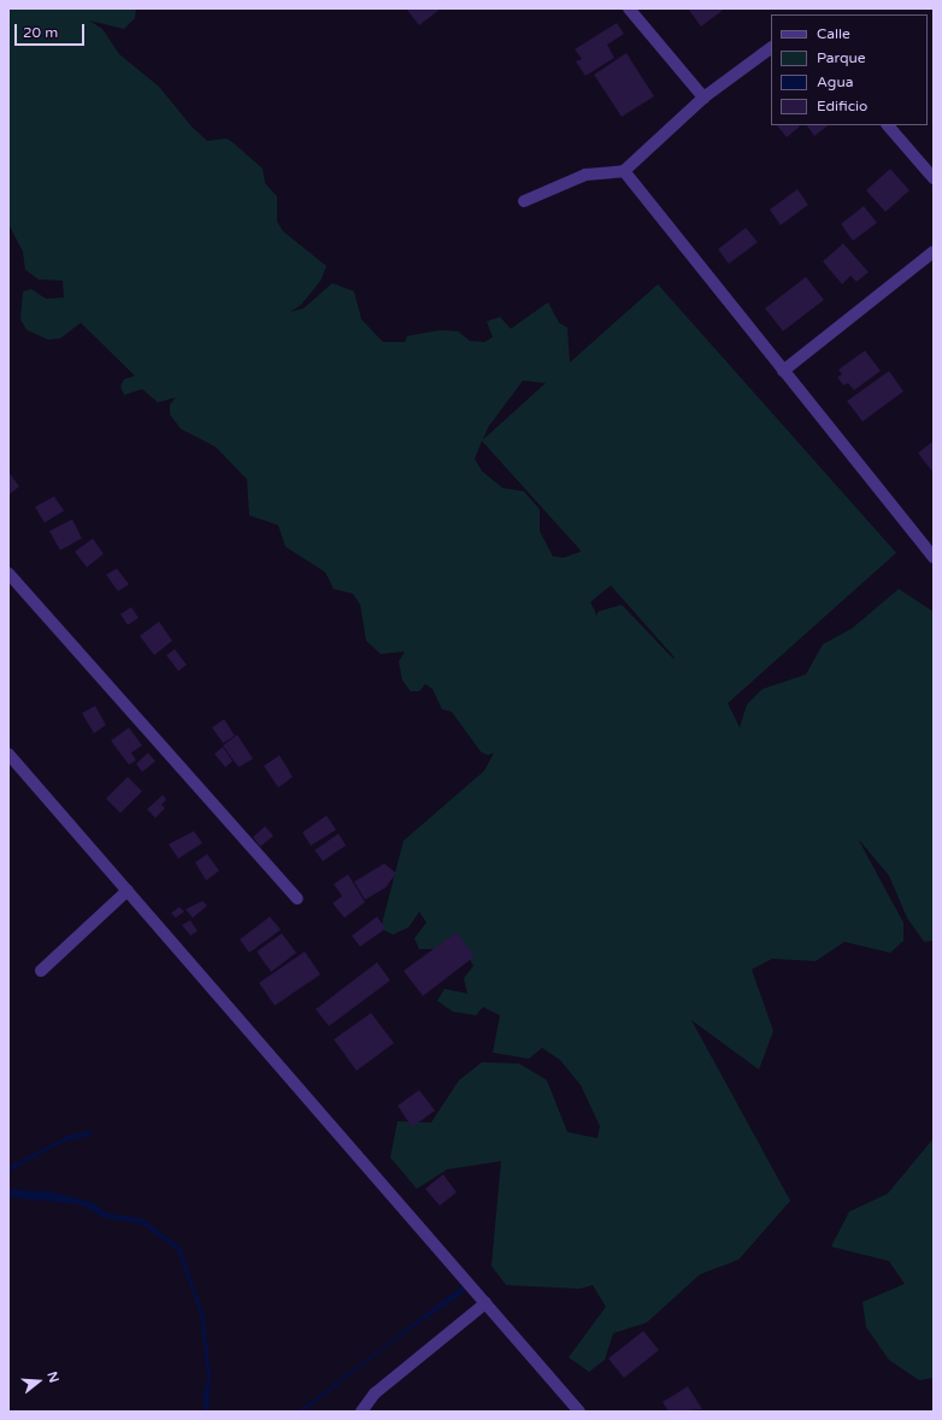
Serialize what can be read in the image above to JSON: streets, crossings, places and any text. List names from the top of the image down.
{
  "legend": [
    "Calle",
    "Parque",
    "Agua",
    "Edificio"
  ],
  "scale_bar": "20 m",
  "north": "right"
}
